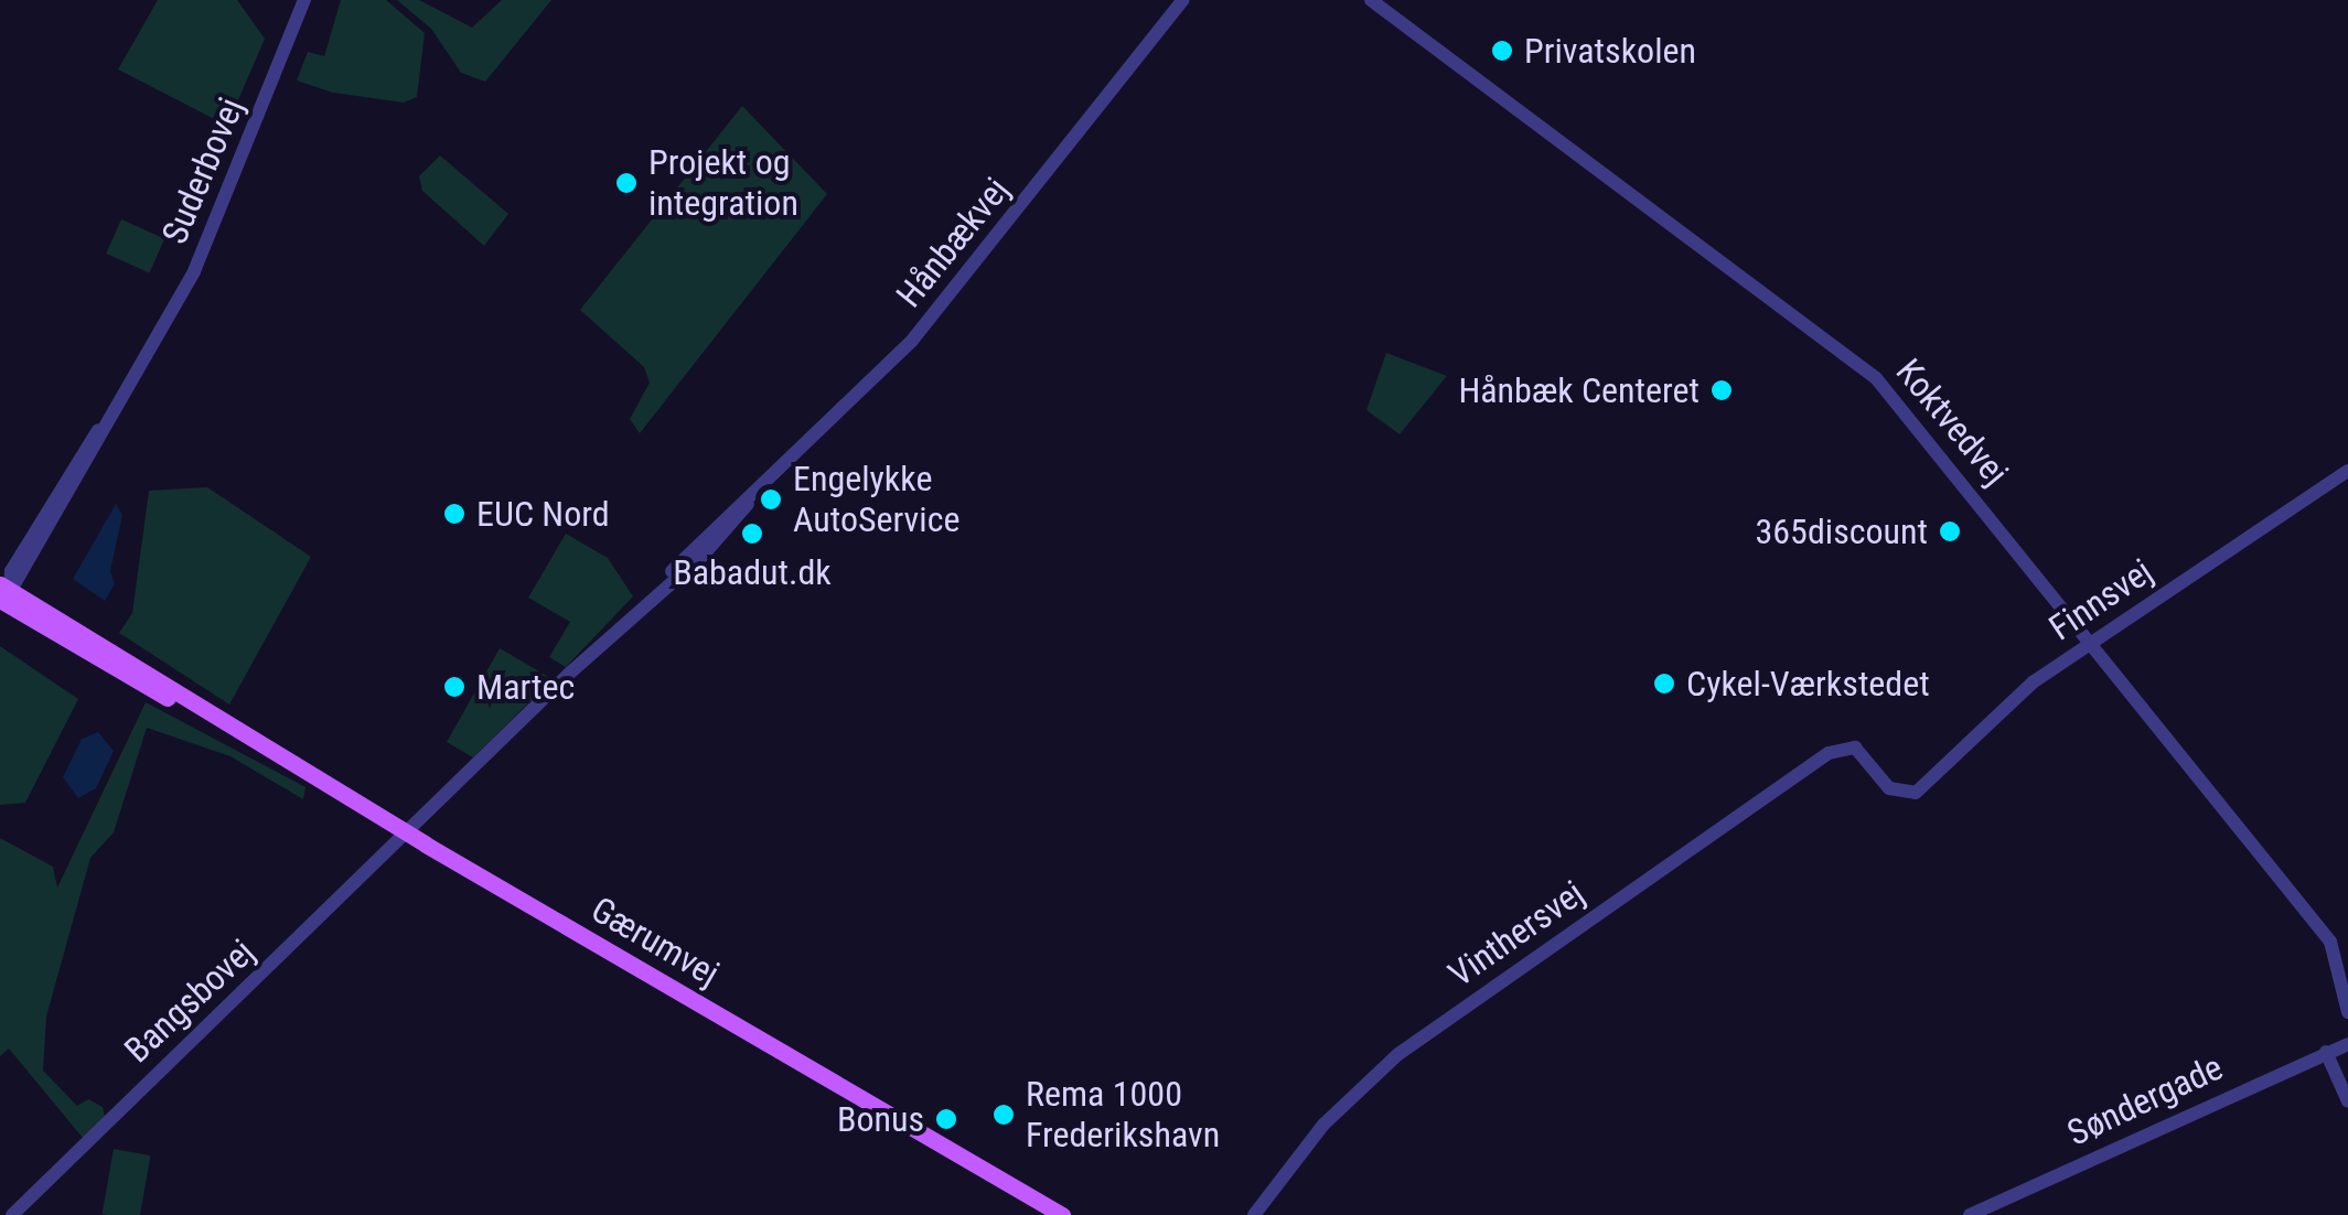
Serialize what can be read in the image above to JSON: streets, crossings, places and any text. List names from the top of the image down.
{
  "streets": {
    "main road": ["Gærumvej"],
    "street": [
      "Suderbovej",
      "Hånbækvej",
      "Koktvedvej",
      "Finnsvej",
      "Vinthersvej",
      "Bangsbovej",
      "Søndergade"
    ]
  },
  "crossings": [
    ["Suderbovej", "Gærumvej"],
    ["Hånbækvej", "Gærumvej"],
    ["Hånbækvej", "Bangsbovej"],
    ["Koktvedvej", "Finnsvej"],
    ["Finnsvej", "Vinthersvej"],
    ["Gærumvej", "Bangsbovej"]
  ],
  "places": [
    "Privatskolen",
    "Projekt og integration",
    "Hånbæk Centeret",
    "Engelykke AutoService",
    "EUC Nord",
    "365discount",
    "Babadut.dk",
    "Cykel-Værkstedet",
    "Martec",
    "Rema 1000 Frederikshavn",
    "Bonus"
  ]
}
